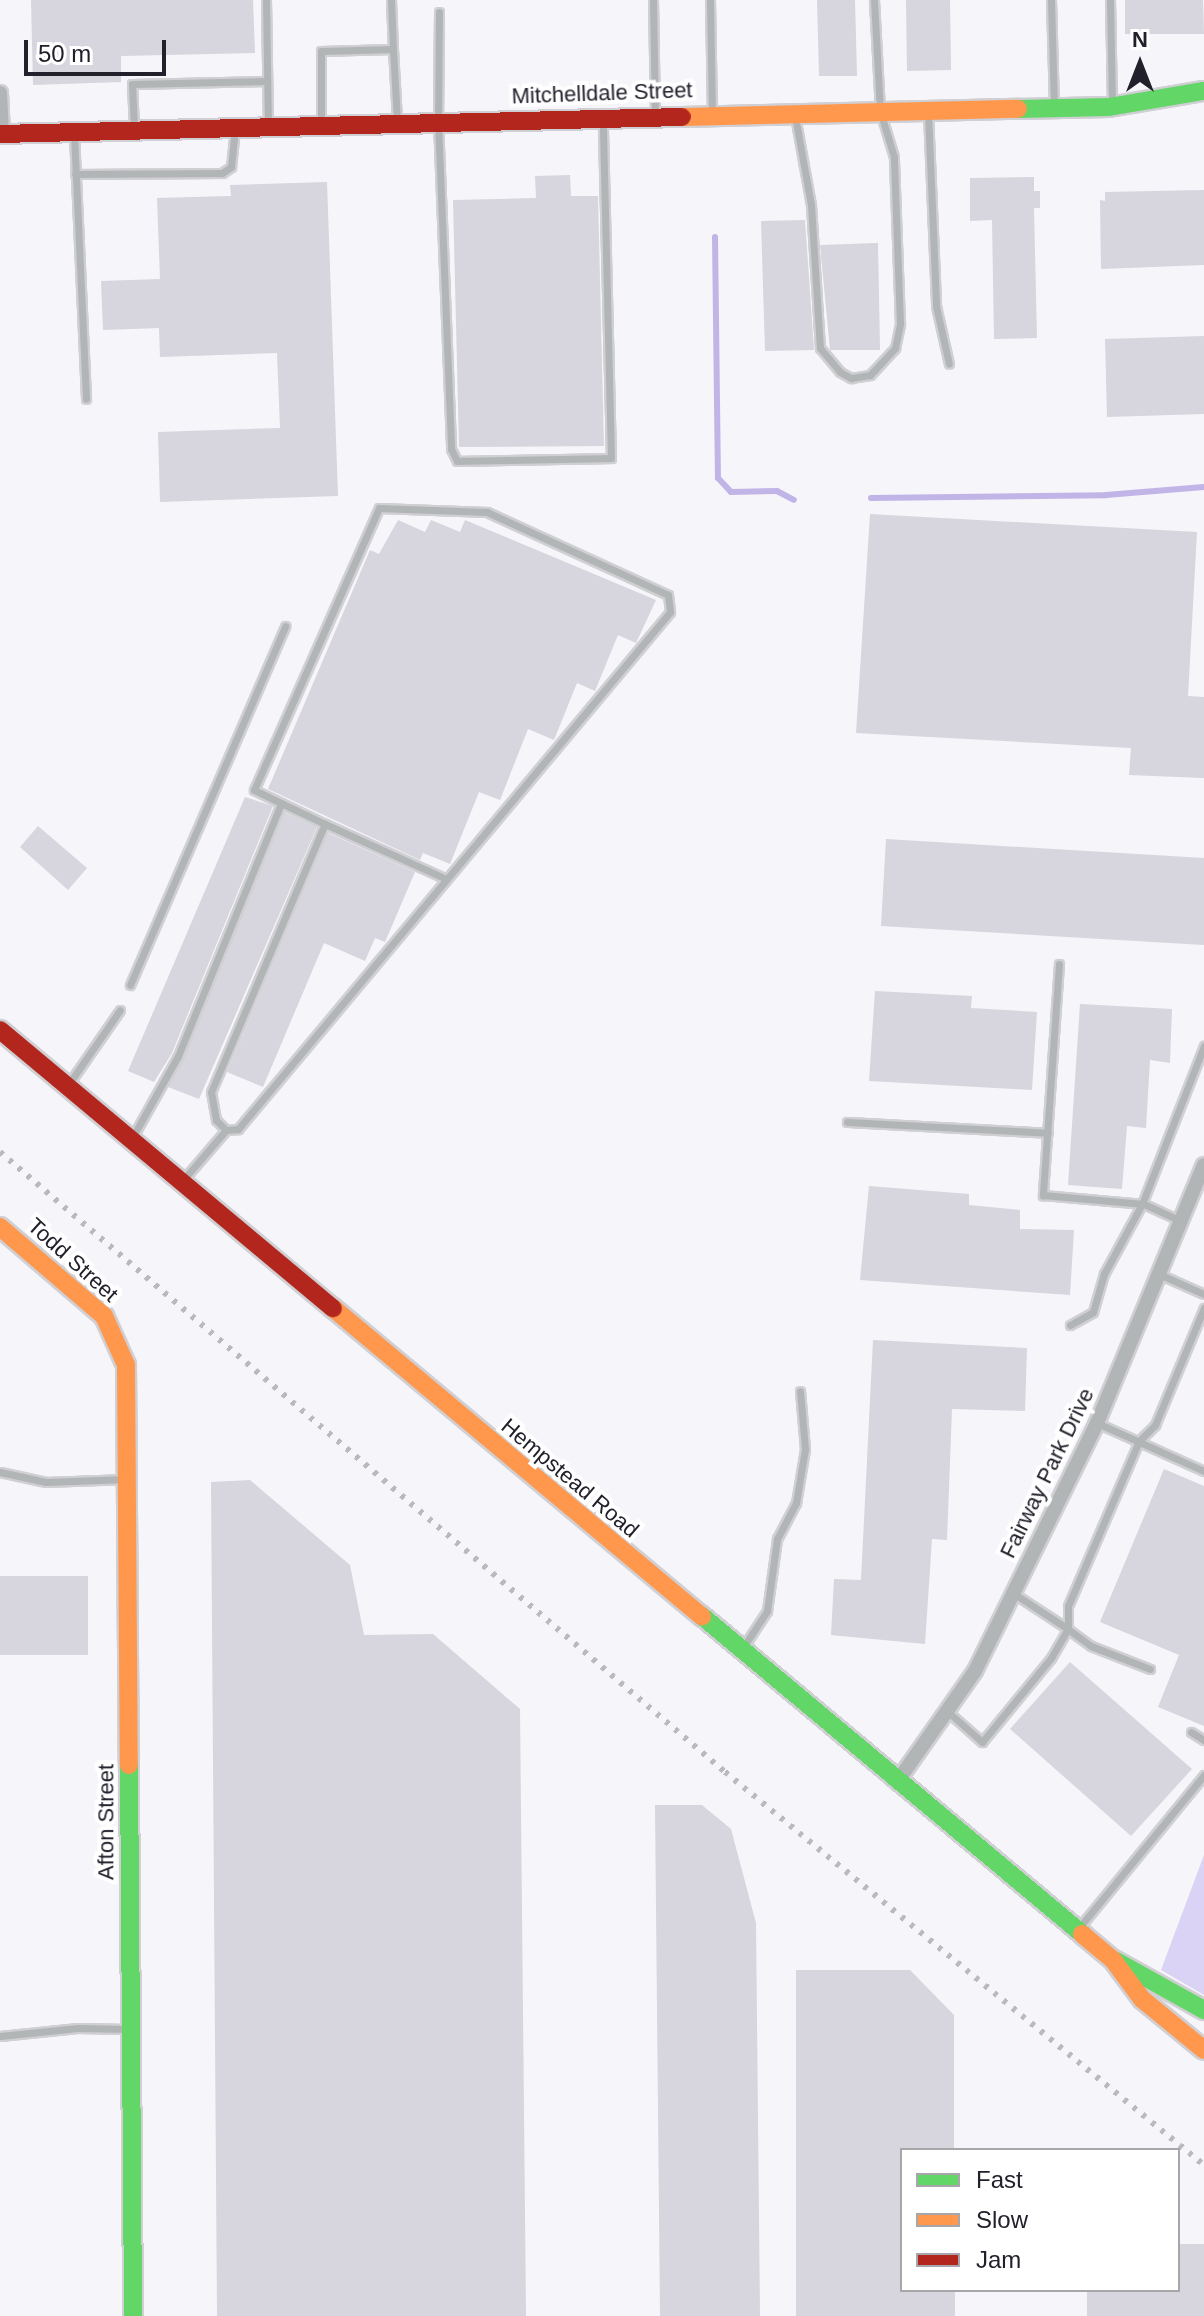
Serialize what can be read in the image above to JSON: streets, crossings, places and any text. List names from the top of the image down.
{
  "streets": {
    "street": [
      "Mitchelldale Street",
      "Todd Street",
      "Fairway Park Drive",
      "Hempstead Road",
      "Afton Street"
    ]
  },
  "crossings": [
    ["Todd Street", "Afton Street"],
    ["Fairway Park Drive", "Hempstead Road"]
  ],
  "legend": ["Fast", "Slow", "Jam"],
  "scale_bar": "50 m",
  "north": "top"
}
